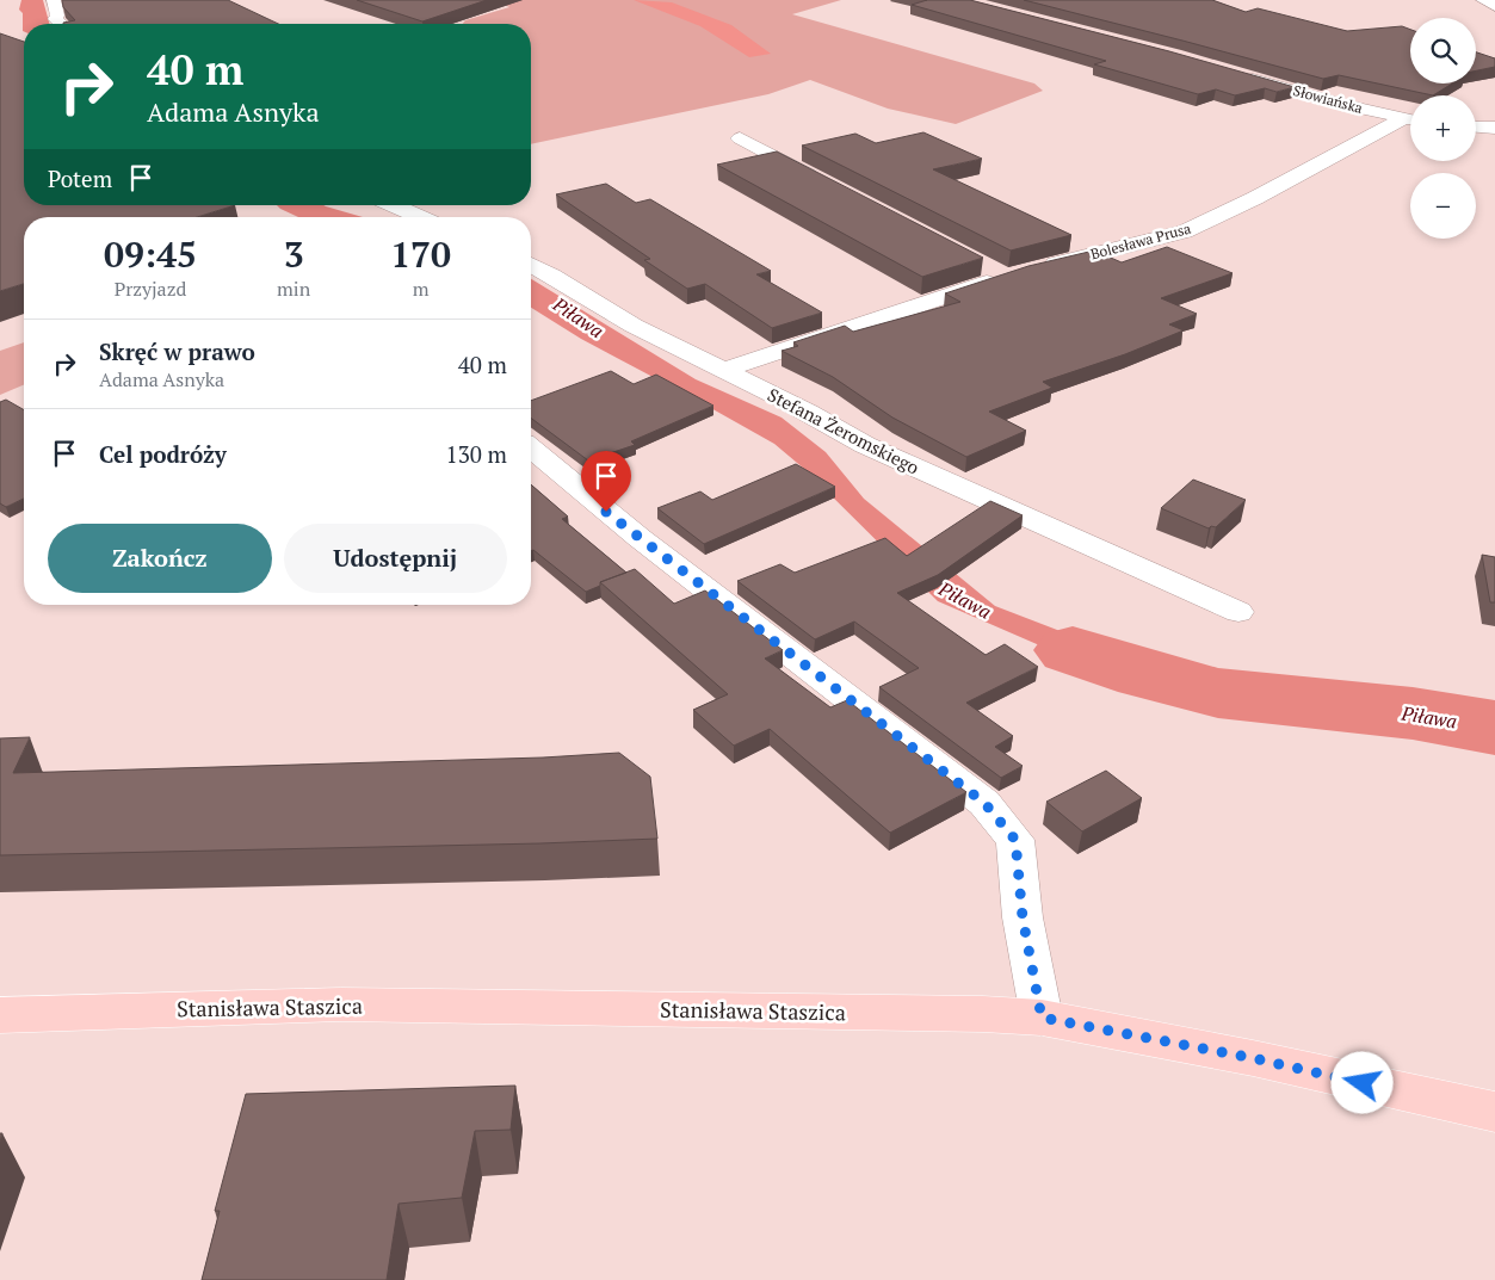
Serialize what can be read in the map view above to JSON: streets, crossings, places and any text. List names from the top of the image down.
{
  "streets": {
    "main road": ["Stanisława Staszica"],
    "street": ["Słowiańska", "Bolesława Prusa", "Stefana Żeromskiego"]
  },
  "water": ["Piława"],
  "page": {
    "map_buttons": ["+", "−"],
    "turn": ["40 m", "Adama Asnyka"],
    "then": "Potem",
    "eta": [
      "09:45",
      "Przyjazd",
      "3",
      "min",
      "170",
      "m"
    ],
    "list": [
      {
        "name": "Skręć w prawo",
        "note": "Adama Asnyka",
        "value": "40 m"
      },
      {
        "name": "Cel podróży",
        "value": "130 m"
      }
    ],
    "buttons": ["Zakończ", "Udostępnij"]
  }
}
